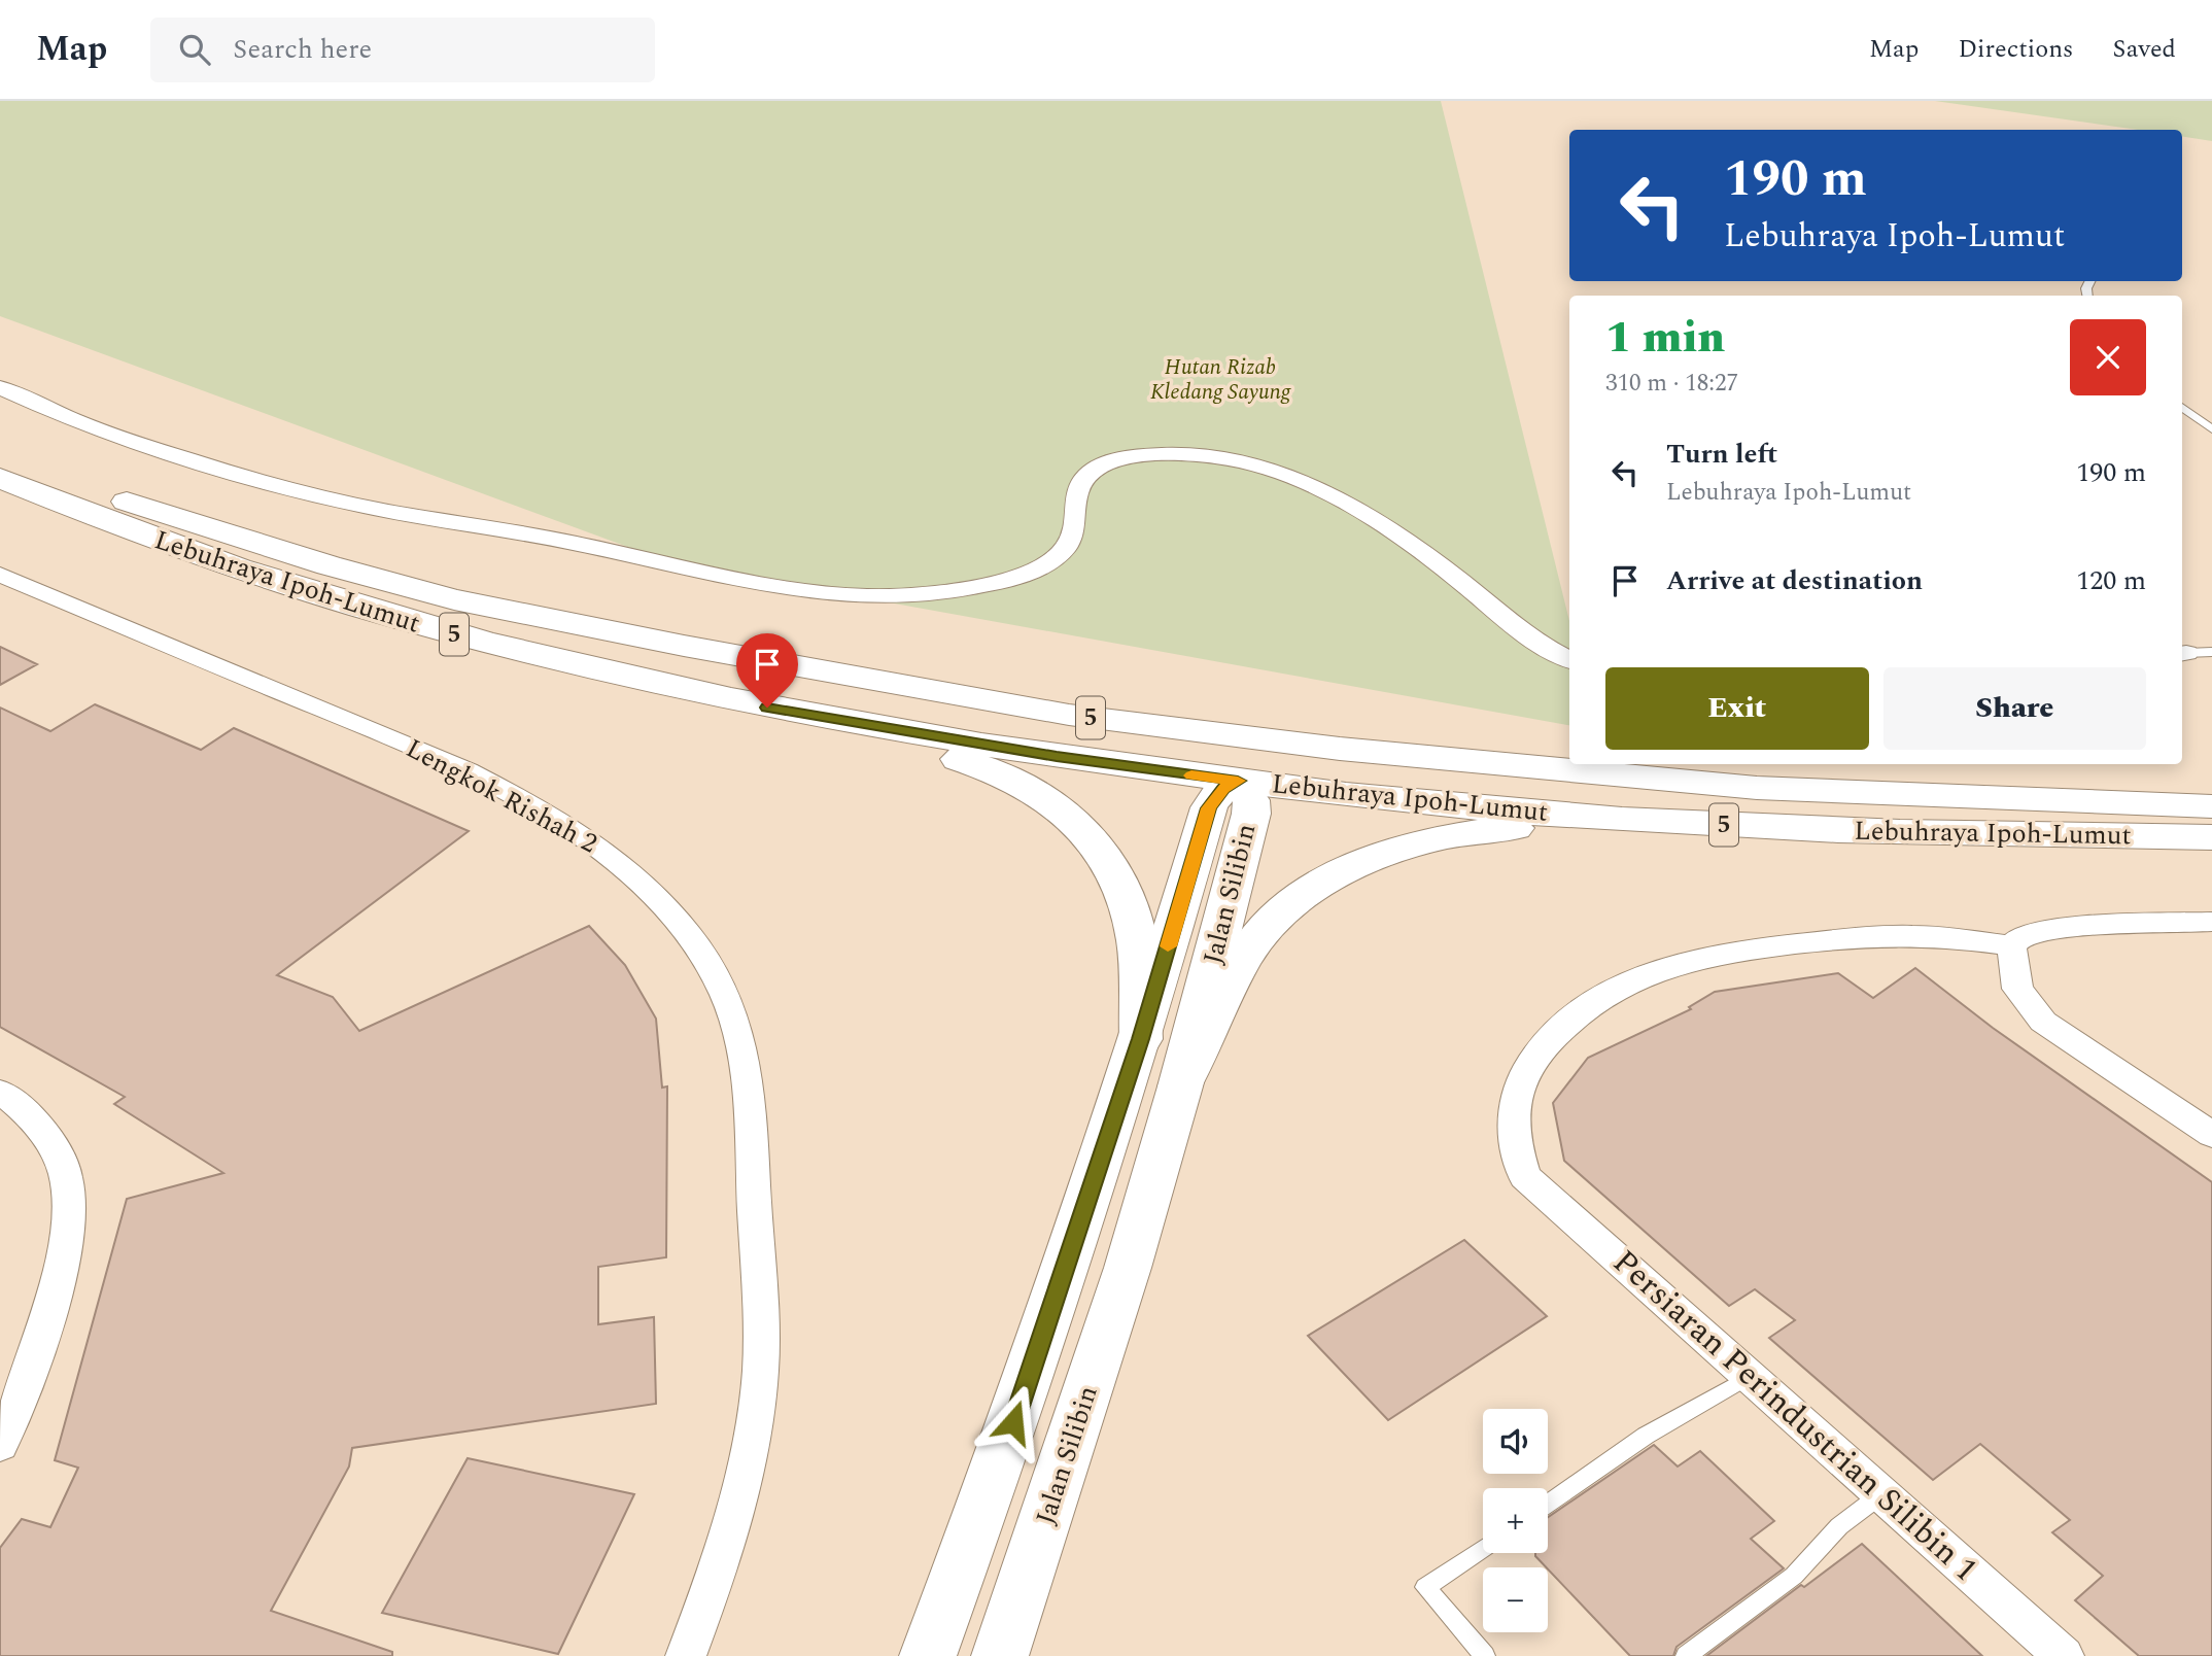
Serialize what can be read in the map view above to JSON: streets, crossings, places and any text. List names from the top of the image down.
{
  "streets": {
    "main road": ["Lebuhraya Ipoh-Lumut", "5", "Jalan Silibin"],
    "street": ["Lengkok Rishah 2", "Persiaran Perindustrian Silibin 1"]
  },
  "crossings": [
    ["Lebuhraya Ipoh-Lumut", "Jalan Silibin"]
  ],
  "parks": ["Hutan Rizab Kledang Sayung"],
  "page": {
    "header": "Map",
    "search": "Search here",
    "nav": ["Map", "Directions", "Saved"],
    "turn": ["190 m", "Lebuhraya Ipoh-Lumut"],
    "heading": ["1 min", "310 m · 18:27"],
    "list": [
      {
        "name": "Turn left",
        "note": "Lebuhraya Ipoh-Lumut",
        "value": "190 m"
      },
      {
        "name": "Arrive at destination",
        "value": "120 m"
      }
    ],
    "buttons": ["Exit", "Share"],
    "map_buttons": ["+", "−"]
  }
}
